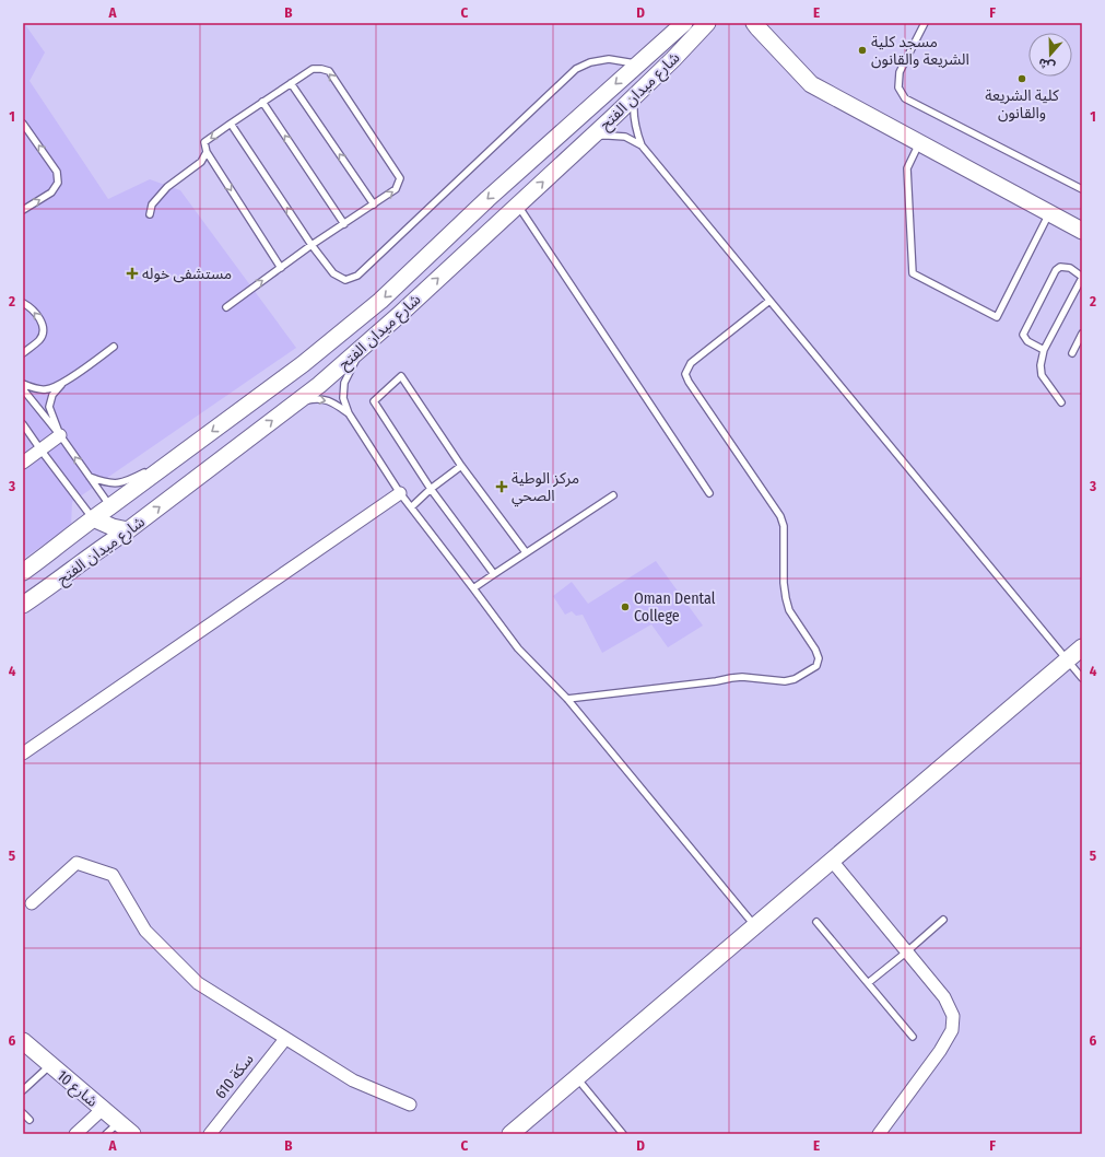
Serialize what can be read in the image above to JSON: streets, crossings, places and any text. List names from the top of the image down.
{
  "streets": {
    "main road": ["شارع ميدان الفتح", "شارع 10"],
    "street": ["سكة 610"]
  },
  "places": {
    "other": ["مسجد كلية الشريعة والقانون", "كلية الشريعة والقانون", "Oman Dental College"],
    "health": ["مستشفى خوله", "مركز الوطية الصحي"]
  },
  "north": "bottom",
  "grid": {
    "columns": [
      "A",
      "B",
      "C",
      "D",
      "E",
      "F"
    ],
    "rows": [
      "1",
      "2",
      "3",
      "4",
      "5",
      "6"
    ]
  }
}
